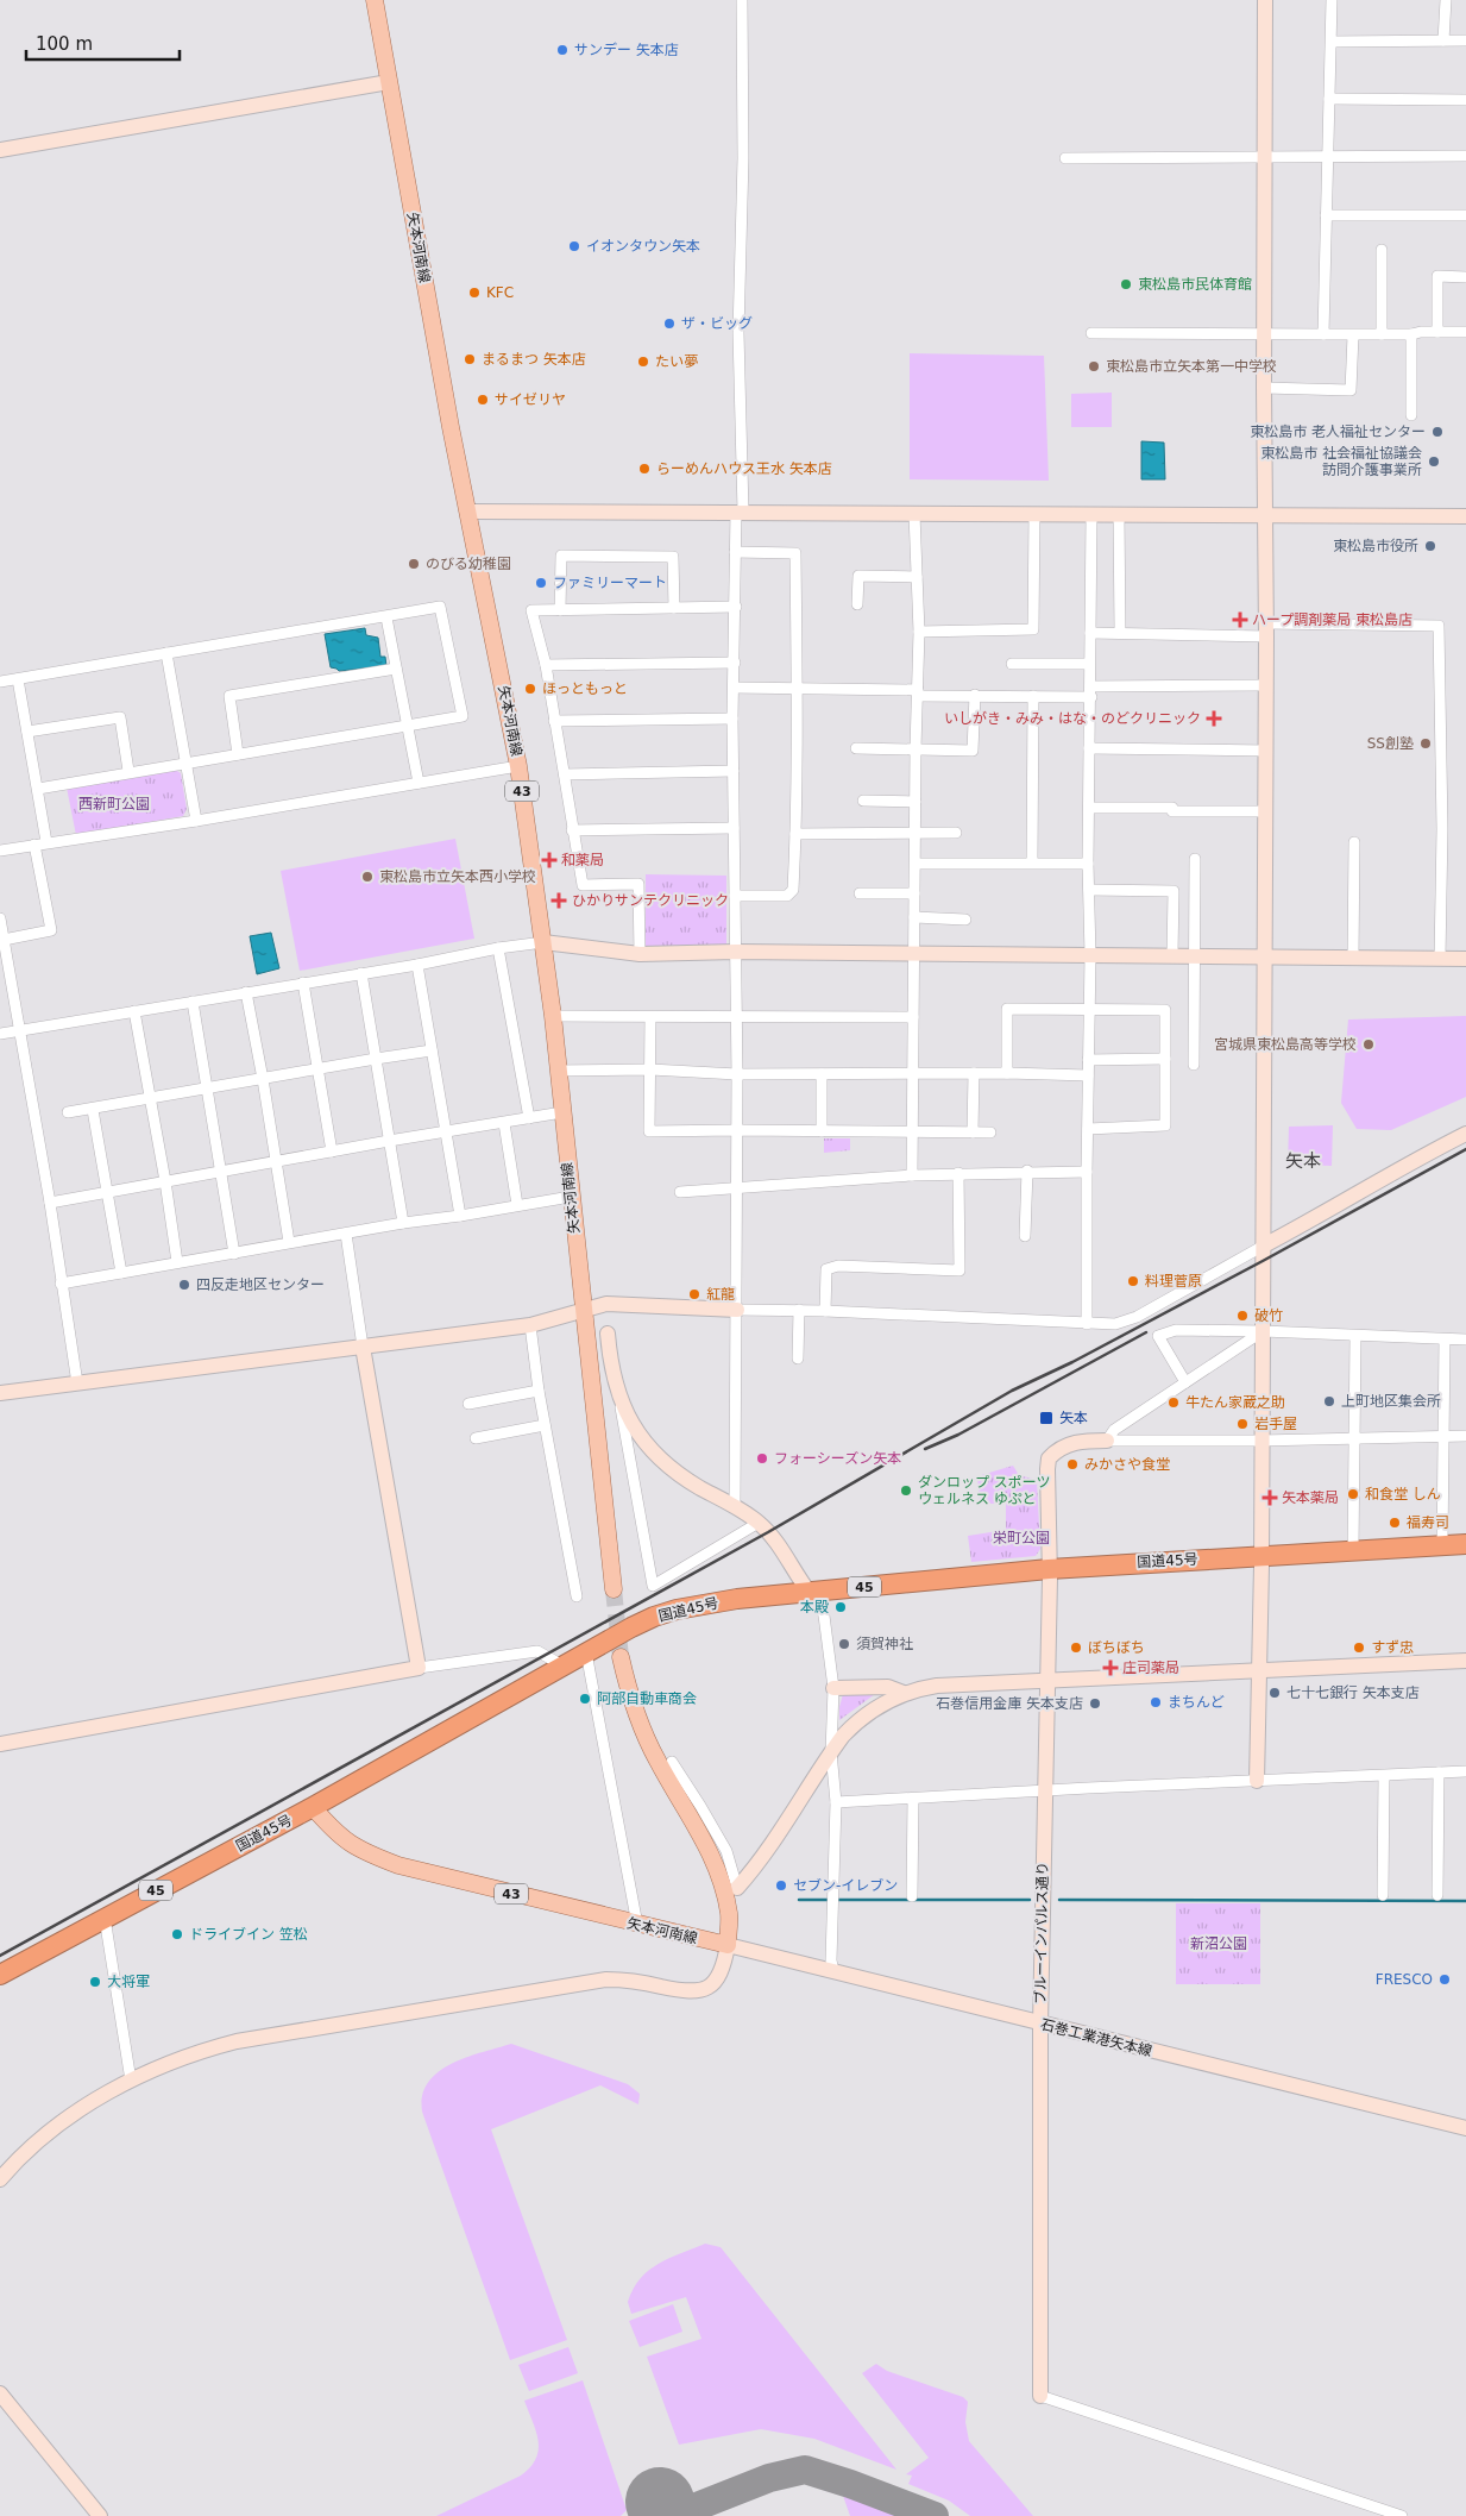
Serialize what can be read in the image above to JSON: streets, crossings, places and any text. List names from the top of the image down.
{
  "streets": {
    "highway": ["国道45号", "45"],
    "main road": ["矢本河南線", "43"],
    "street": ["ブルーインパルス通り", "石巻工業港矢本線"]
  },
  "crossings": [
    ["矢本河南線", "国道45号"],
    ["矢本河南線", "石巻工業港矢本線"],
    ["国道45号", "ブルーインパルス通り"],
    ["ブルーインパルス通り", "石巻工業港矢本線"]
  ],
  "districts": ["矢本"],
  "parks": ["西新町公園", "栄町公園", "新沼公園"],
  "places": {
    "other": [
      "サンデー 矢本店",
      "イオンタウン矢本",
      "東松島市民体育館",
      "KFC",
      "ザ・ビッグ",
      "まるまつ 矢本店",
      "たい夢",
      "東松島市立矢本第一中学校",
      "サイゼリヤ",
      "東松島市 老人福祉センター",
      "東松島市 社会福祉協議会 訪問介護事業所",
      "らーめんハウス王水 矢本店",
      "東松島市役所",
      "のびる幼稚園",
      "ファミリーマート",
      "ほっともっと",
      "SS創塾",
      "東松島市立矢本西小学校",
      "宮城県東松島高等学校",
      "料理菅原",
      "四反走地区センター",
      "紅龍",
      "破竹",
      "上町地区集会所",
      "牛たん家蔵之助",
      "岩手屋",
      "フォーシーズン矢本",
      "みかさや食堂",
      "ダンロップ スポーツ ウェルネス ゆぷと",
      "和食堂 しん",
      "福寿司",
      "本殿",
      "須賀神社",
      "ぼちぼち",
      "すず忠",
      "七十七銀行 矢本支店",
      "阿部自動車商会",
      "まちんど",
      "石巻信用金庫 矢本支店",
      "セブン-イレブン",
      "ドライブイン 笠松",
      "FRESCO",
      "大将軍"
    ],
    "health": [
      "ハープ調剤薬局 東松島店",
      "いしがき・みみ・はな・のどクリニック",
      "和薬局",
      "ひかりサンテクリニック",
      "矢本薬局",
      "庄司薬局"
    ],
    "transit": ["矢本"]
  },
  "scale_bar": "100 m"
}
